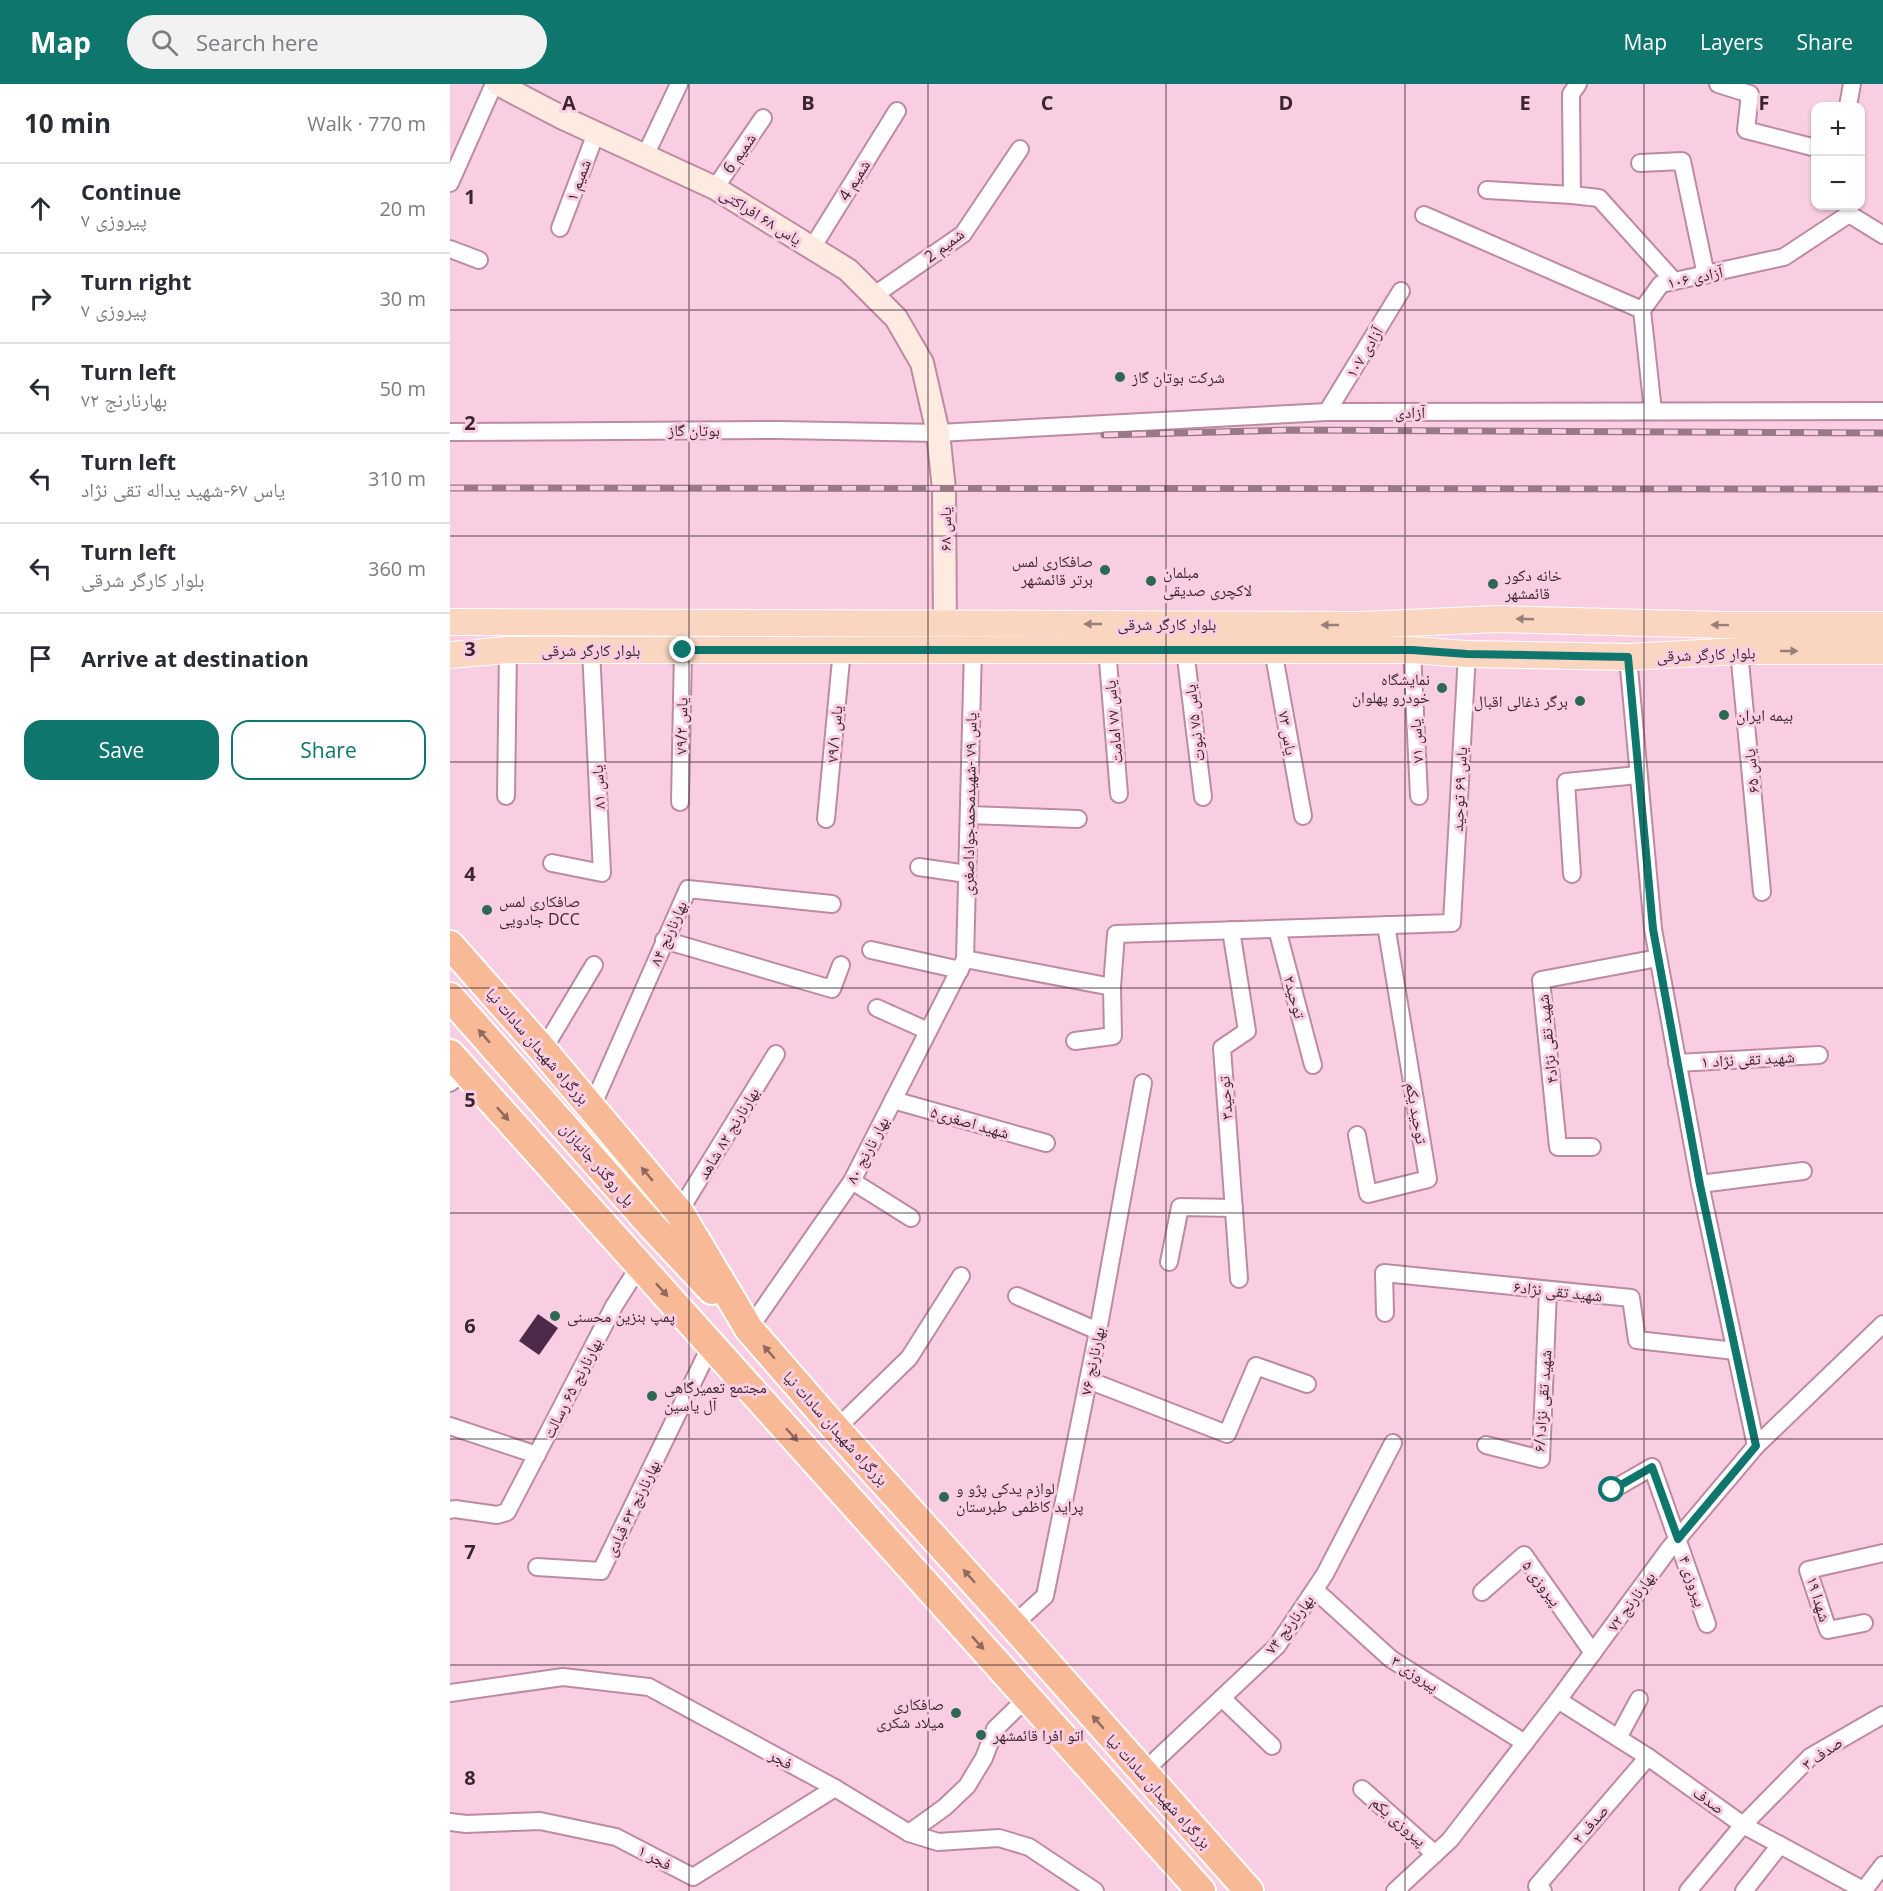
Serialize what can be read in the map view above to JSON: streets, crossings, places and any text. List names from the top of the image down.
{
  "streets": {
    "highway": ["بزرگراه شهیدان سادات نیا", "پل روگذر جانبازان"],
    "main road": ["بلوار کارگر شرقی"],
    "street": [
      "شمیم 6",
      "شمیم ۱",
      "شمیم 4",
      "یاس ۶۸ افراکتی",
      "شمیم 2",
      "آزادی ۱۰۶",
      "آزادی ۱۰۷",
      "آزادی",
      "بوتان گاز",
      "یاس ۶۸",
      "یاس ۷۷ امامت",
      "یاس ۷۵ نبوت",
      "یاس ۷۹/۲",
      "یاس ۷۳",
      "یاس ۷۹/۱",
      "یاس ۷۱",
      "یاس ۶۵",
      "یاس ۸۱",
      "یاس ۶۹ توحید",
      "یاس ۷۹ -شهیدمحمدجواداصغری",
      "بهارنارنج ۸۴",
      "توحید۲",
      "شهید تقی نژاد۴",
      "شهید تقی نژاد ۱",
      "توحید۳",
      "توحید یکم",
      "شهید اصغری۵",
      "بهارنارنج ۸۲ شاهد",
      "بهار نارنج ۸۰",
      "شهید تقی نژاد۶",
      "بهارنارنج ۷۶",
      "بهارنارنج ۶۵ رسالت",
      "شهید تقی نژاد۶/۱",
      "بهارنارنج ۶۳ قبادی",
      "پیروزی ۴",
      "پیروزی ۵",
      "شهدا ۱۹",
      "بهارنارنج ۷۲",
      "بهارنارنج ۷۴",
      "پیروزی ۳",
      "صدف ۳",
      "فجر",
      "صدف",
      "پیروزی یکم",
      "صدف ۲",
      "فجر ۱"
    ]
  },
  "crossings": [
    ["شمیم 6", "یاس ۶۸ افراکتی"],
    ["شمیم ۱", "یاس ۶۸ افراکتی"],
    ["شمیم 4", "یاس ۶۸ افراکتی"],
    ["یاس ۶۸ افراکتی", "شمیم 2"],
    ["یاس ۶۸ افراکتی", "آزادی"],
    ["یاس ۶۸ افراکتی", "بوتان گاز"],
    ["یاس ۶۸ افراکتی", "یاس ۶۸"],
    ["آزادی ۱۰۷", "آزادی"],
    ["آزادی", "بوتان گاز"],
    ["آزادی", "یاس ۶۸"],
    ["بوتان گاز", "یاس ۶۸"],
    ["یاس ۶۸", "بلوار کارگر شرقی"],
    ["بلوار کارگر شرقی", "یاس ۷۷ امامت"],
    ["بلوار کارگر شرقی", "یاس ۷۵ نبوت"],
    ["بلوار کارگر شرقی", "یاس ۷۹/۲"],
    ["بلوار کارگر شرقی", "یاس ۷۳"],
    ["بلوار کارگر شرقی", "یاس ۷۹/۱"],
    ["بلوار کارگر شرقی", "یاس ۷۱"],
    ["بلوار کارگر شرقی", "یاس ۶۵"],
    ["بلوار کارگر شرقی", "یاس ۸۱"],
    ["بلوار کارگر شرقی", "یاس ۶۹ توحید"],
    ["بلوار کارگر شرقی", "یاس ۷۹ -شهیدمحمدجواداصغری"],
    ["یاس ۶۹ توحید", "توحید یکم"],
    ["یاس ۷۹ -شهیدمحمدجواداصغری", "بهار نارنج ۸۰"],
    ["بهارنارنج ۸۴", "بزرگراه شهیدان سادات نیا"],
    ["بزرگراه شهیدان سادات نیا", "بهارنارنج ۸۲ شاهد"],
    ["بزرگراه شهیدان سادات نیا", "بهار نارنج ۸۰"],
    ["بزرگراه شهیدان سادات نیا", "پل روگذر جانبازان"],
    ["بزرگراه شهیدان سادات نیا", "بهارنارنج ۷۶"],
    ["بزرگراه شهیدان سادات نیا", "بهارنارنج ۷۴"],
    ["شهید اصغری۵", "بهار نارنج ۸۰"],
    ["بهار نارنج ۸۰", "پل روگذر جانبازان"],
    ["شهید تقی نژاد۶", "شهید تقی نژاد۶/۱"],
    ["پیروزی ۴", "بهارنارنج ۷۲"],
    ["پیروزی ۵", "بهارنارنج ۷۲"],
    ["بهارنارنج ۷۲", "پیروزی ۳"],
    ["بهارنارنج ۷۲", "صدف"],
    ["بهارنارنج ۷۲", "پیروزی یکم"],
    ["بهارنارنج ۷۴", "پیروزی ۳"],
    ["صدف ۳", "صدف"],
    ["فجر", "فجر ۱"],
    ["صدف", "صدف ۲"]
  ],
  "places": [
    "شرکت بوتان گاز",
    "صافکاری لمس برتر قائمشهر",
    "مبلمان لاکچری صدیقی",
    "خانه دکور قائمشهر",
    "نمایشگاه خودرو پهلوان",
    "برگر ذغالی اقبال",
    "بیمه ایران",
    "صافکاری لمس جادویی DCC",
    "پمپ بنزین محسنی",
    "مجتمع تعمیرگاهی آل یاسین",
    "لوازم یدکی پژو و پراید کاظمی طبرستان",
    "صافکاری میلاد شکری",
    "اتو افرا قائمشهر"
  ],
  "page": {
    "header": "Map",
    "search": "Search here",
    "nav": ["Map", "Layers", "Share"],
    "heading": ["10 min", "Walk · 770 m"],
    "map_buttons": ["+", "−"],
    "list": [
      ["Continue", "پیروزی ۷", "20 m"],
      ["Turn right", "پیروزی ۷", "30 m"],
      ["Turn left", "بهارنارنج ۷۲", "50 m"],
      ["Turn left", "یاس ۶۷-شهید یداله تقی نژاد", "310 m"],
      ["Turn left", "بلوار کارگر شرقی", "360 m"],
      "Arrive at destination"
    ],
    "buttons": ["Save", "Share"]
  },
  "grid": {
    "columns": [
      "A",
      "B",
      "C",
      "D",
      "E",
      "F"
    ],
    "rows": [
      "1",
      "2",
      "3",
      "4",
      "5",
      "6",
      "7",
      "8"
    ]
  }
}
